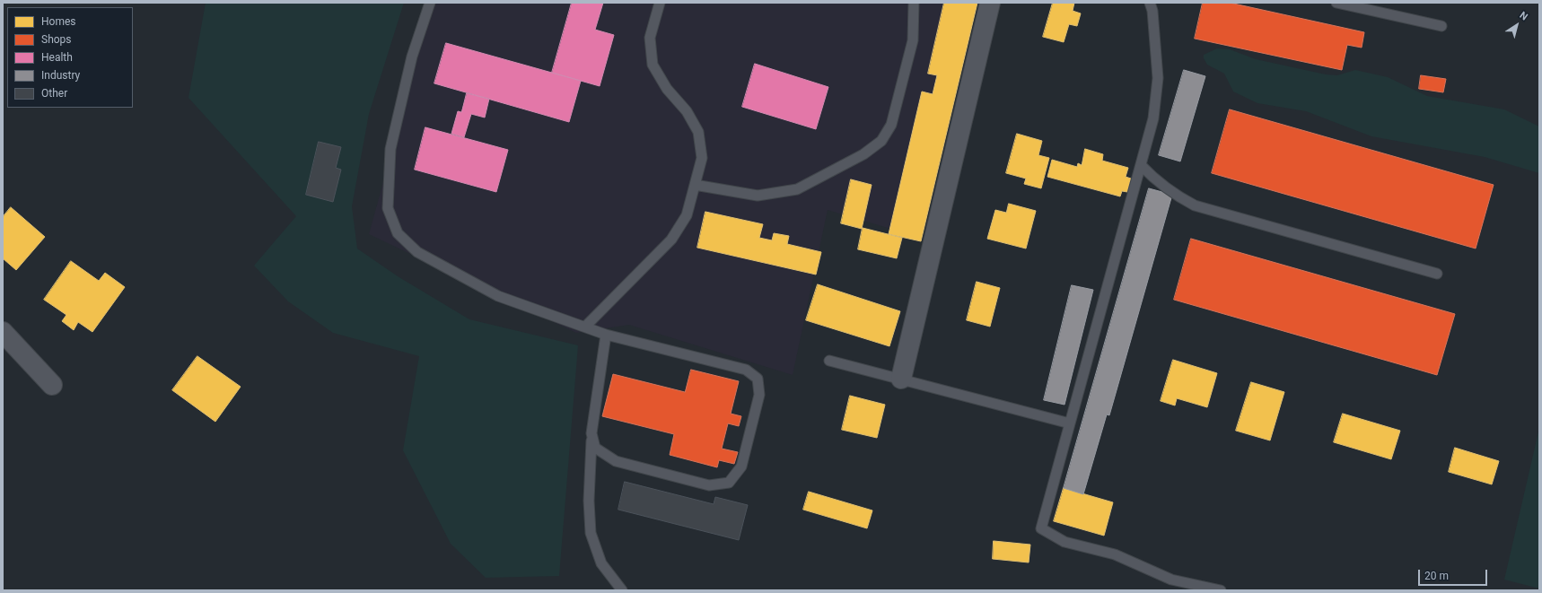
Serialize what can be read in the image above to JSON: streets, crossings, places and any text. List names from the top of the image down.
{
  "legend": [
    "Homes",
    "Shops",
    "Health",
    "Industry",
    "Other"
  ],
  "scale_bar": "20 m",
  "north": "top right"
}
